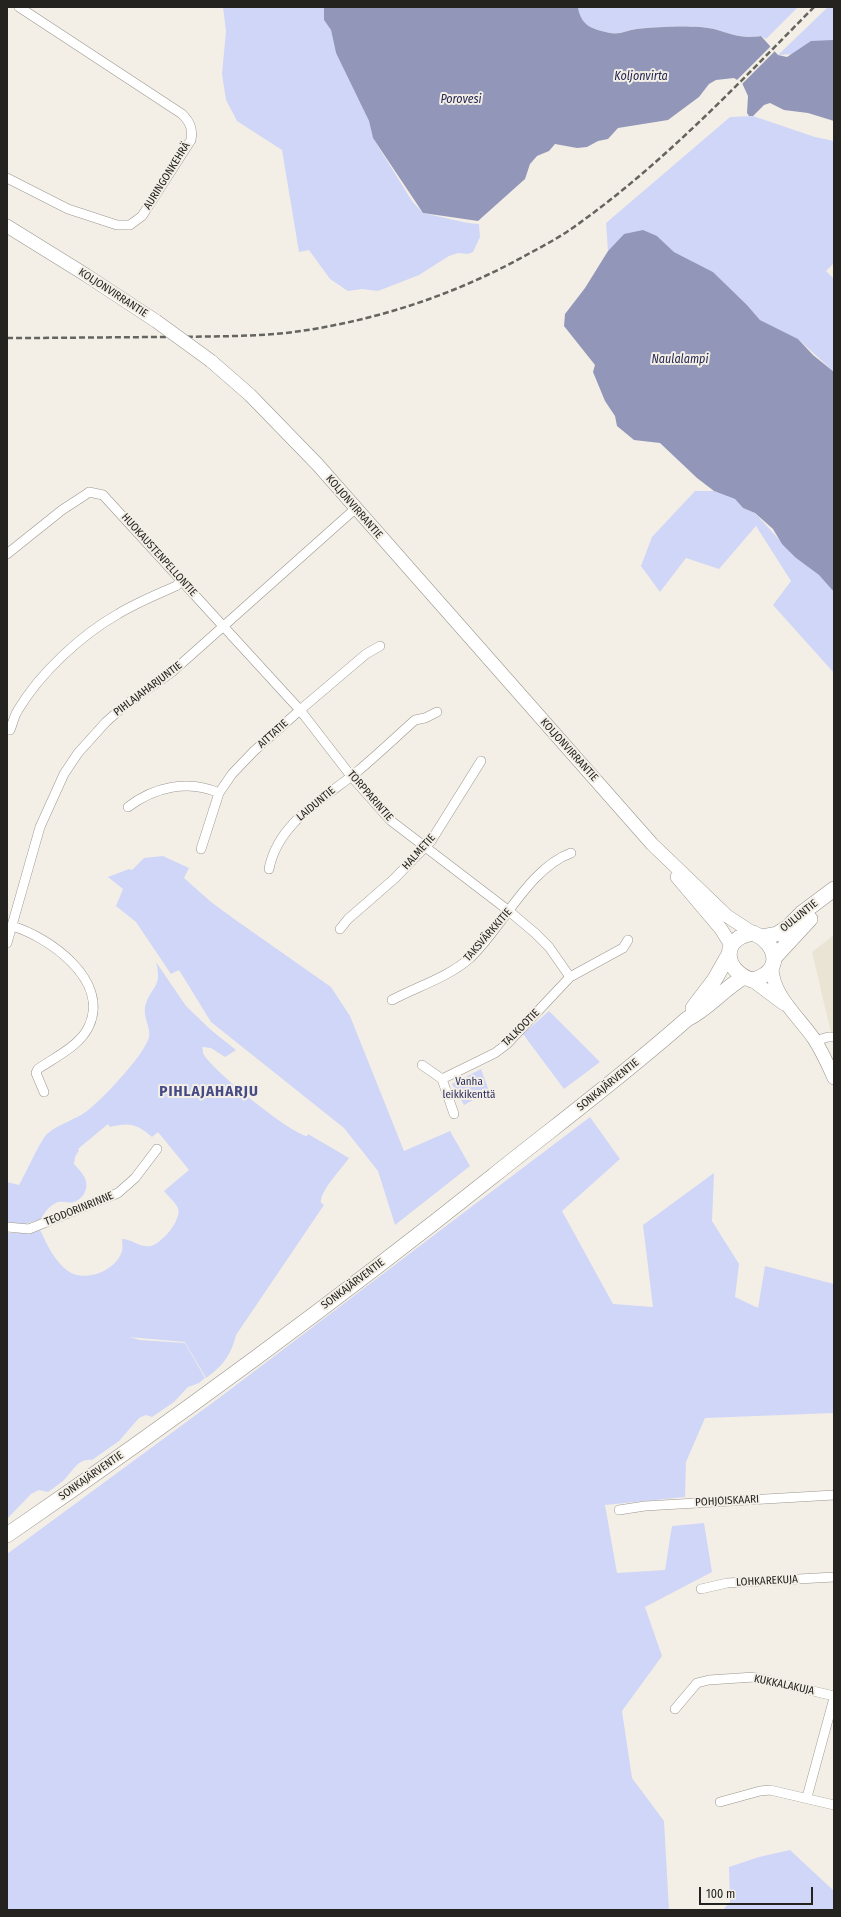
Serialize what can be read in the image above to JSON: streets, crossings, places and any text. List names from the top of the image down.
{
  "streets": {
    "highway": ["OULUNTIE", "SONKAJÄRVENTIE"],
    "main road": ["KOLJONVIRRANTIE"],
    "street": [
      "AURINGONKEHRÄ",
      "HUOKAUSTENPELLONTIE",
      "PIHLAJAHARJUNTIE",
      "AITTATIE",
      "TORPPARINTIE",
      "LAIDUNTIE",
      "HALMETIE",
      "TAKSVÄRKKITIE",
      "TALKOOTIE",
      "TEODORINRINNE",
      "POHJOISKAARI",
      "LOHKAREKUJA",
      "KUKKALAKUJA"
    ]
  },
  "crossings": [
    ["KOLJONVIRRANTIE", "PIHLAJAHARJUNTIE"],
    ["KOLJONVIRRANTIE", "OULUNTIE"],
    ["KOLJONVIRRANTIE", "SONKAJÄRVENTIE"],
    ["HUOKAUSTENPELLONTIE", "PIHLAJAHARJUNTIE"],
    ["HUOKAUSTENPELLONTIE", "TORPPARINTIE"],
    ["PIHLAJAHARJUNTIE", "TORPPARINTIE"],
    ["AITTATIE", "TORPPARINTIE"],
    ["TORPPARINTIE", "LAIDUNTIE"],
    ["TORPPARINTIE", "HALMETIE"],
    ["TORPPARINTIE", "TAKSVÄRKKITIE"],
    ["TORPPARINTIE", "TALKOOTIE"],
    ["OULUNTIE", "SONKAJÄRVENTIE"]
  ],
  "districts": ["PIHLAJAHARJU"],
  "water": ["Koljonvirta", "Porovesi", "Naulalampi"],
  "parks": ["Vanha leikkikenttä"],
  "scale_bar": "100 m"
}
